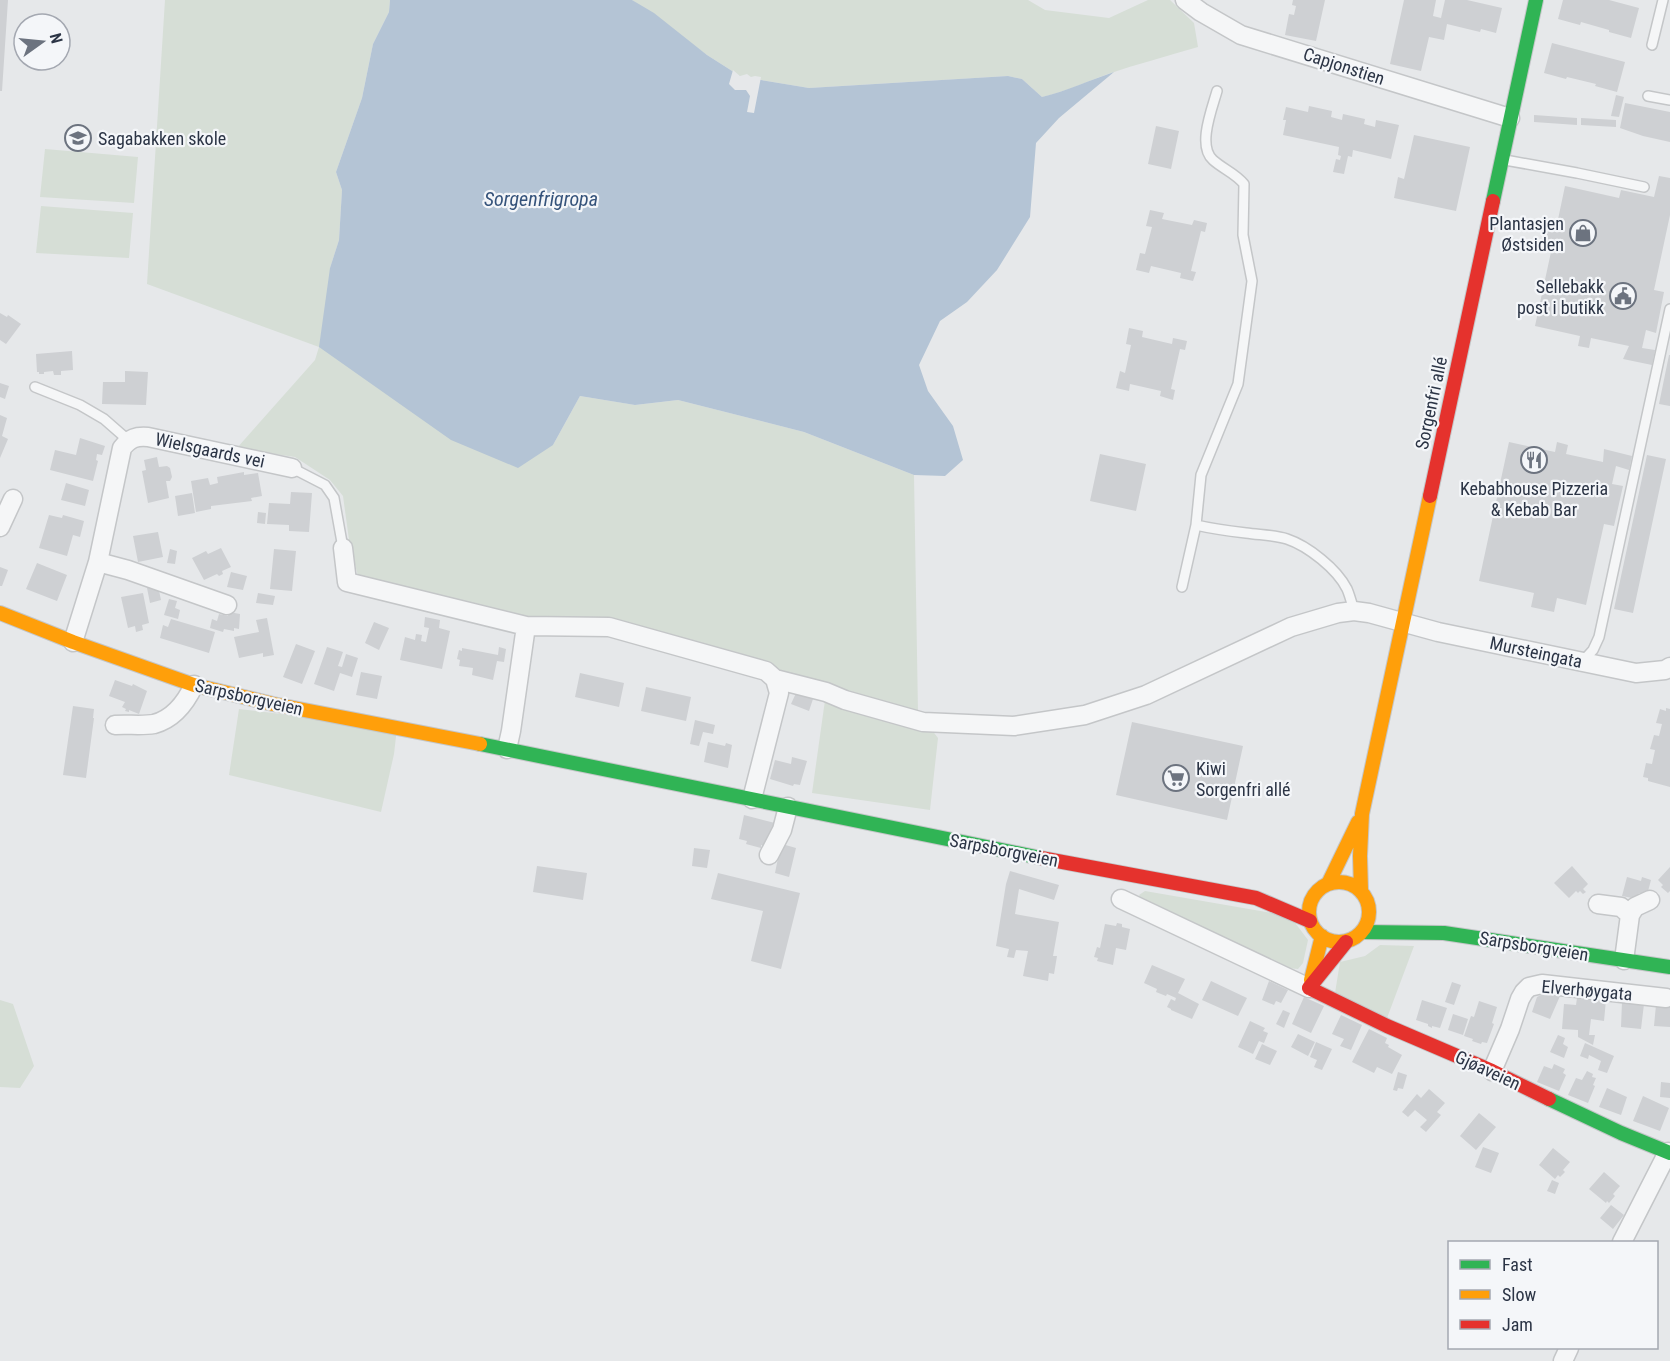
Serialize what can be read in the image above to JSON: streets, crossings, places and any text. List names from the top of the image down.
{
  "streets": {
    "main road": ["Sorgenfri allé", "Sarpsborgveien", "Gjøaveien"],
    "street": [
      "Capjonstien",
      "Wielsgaards vei",
      "Mursteingata",
      "Elverhøygata"
    ]
  },
  "crossings": [
    ["Capjonstien", "Sorgenfri allé"],
    ["Sorgenfri allé", "Mursteingata"],
    ["Wielsgaards vei", "Sarpsborgveien"],
    ["Elverhøygata", "Gjøaveien"]
  ],
  "water": ["Sorgenfrigropa"],
  "places": {
    "school or university": ["Sagabakken skole"],
    "shop": ["Plantasjen Østsiden"],
    "public building": ["Sellebakk post i butikk"],
    "restaurant": ["Kebabhouse Pizzeria & Kebab Bar"],
    "supermarket": ["Kiwi Sorgenfri allé"]
  },
  "legend": ["Fast", "Slow", "Jam"],
  "north": "right"
}
